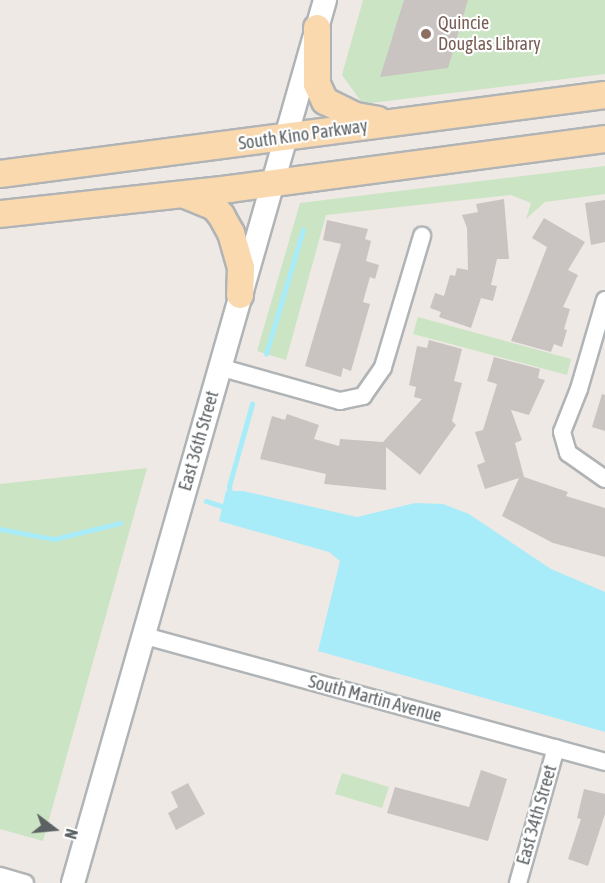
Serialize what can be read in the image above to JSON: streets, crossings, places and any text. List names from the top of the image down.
{
  "streets": {
    "main road": ["South Kino Parkway", "East 36th Street"],
    "street": ["South Martin Avenue", "East 34th Street"]
  },
  "crossings": [
    ["South Kino Parkway", "East 36th Street"],
    ["East 36th Street", "South Martin Avenue"],
    ["South Martin Avenue", "East 34th Street"]
  ],
  "places": ["Quincie Douglas Library"],
  "north": "right"
}
